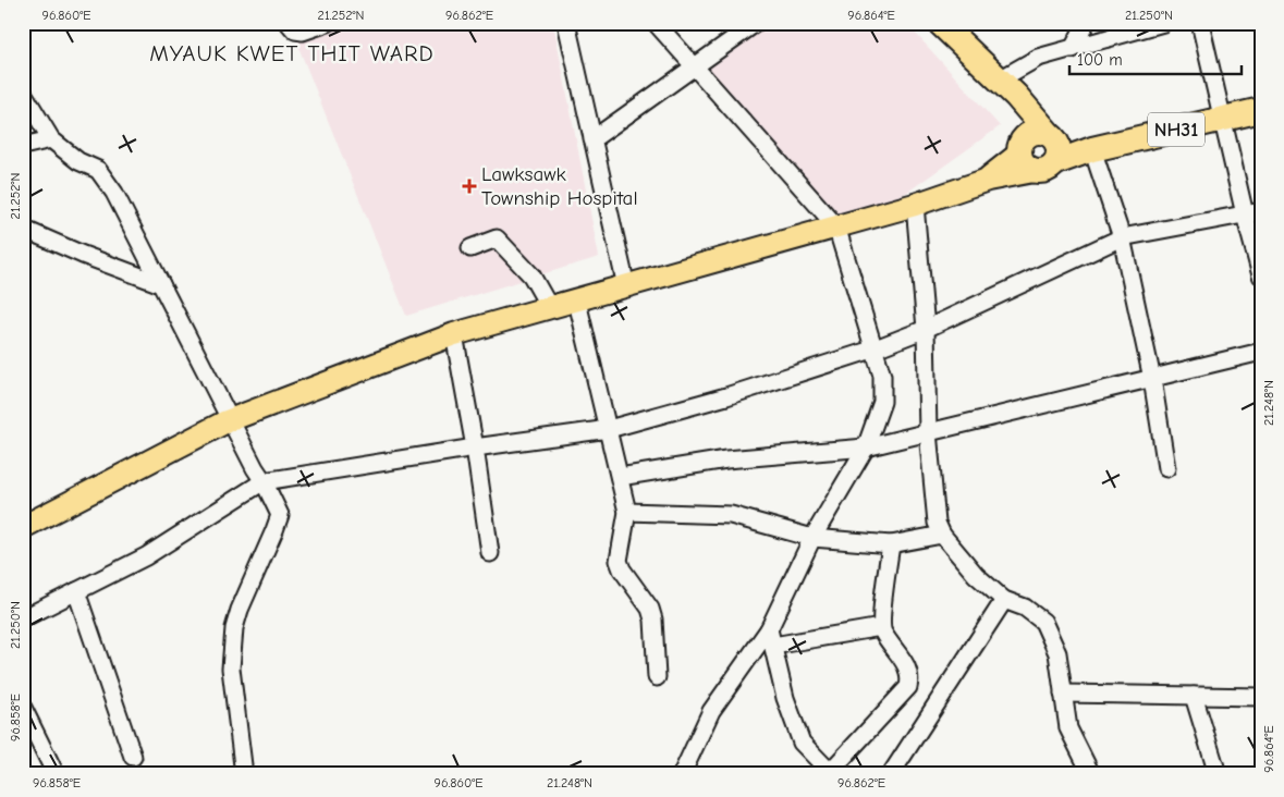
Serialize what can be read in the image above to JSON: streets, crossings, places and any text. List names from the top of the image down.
{
  "streets": {
    "highway": ["NH31"]
  },
  "districts": ["MYAUK KWET THIT WARD"],
  "places": {
    "health": ["Lawksawk Township Hospital"]
  },
  "scale_bar": "100 m",
  "coordinates": [
    "96.860°E",
    "21.252°N",
    "96.862°E",
    "96.864°E",
    "21.250°N",
    "21.248°N",
    "96.858°E"
  ]
}
